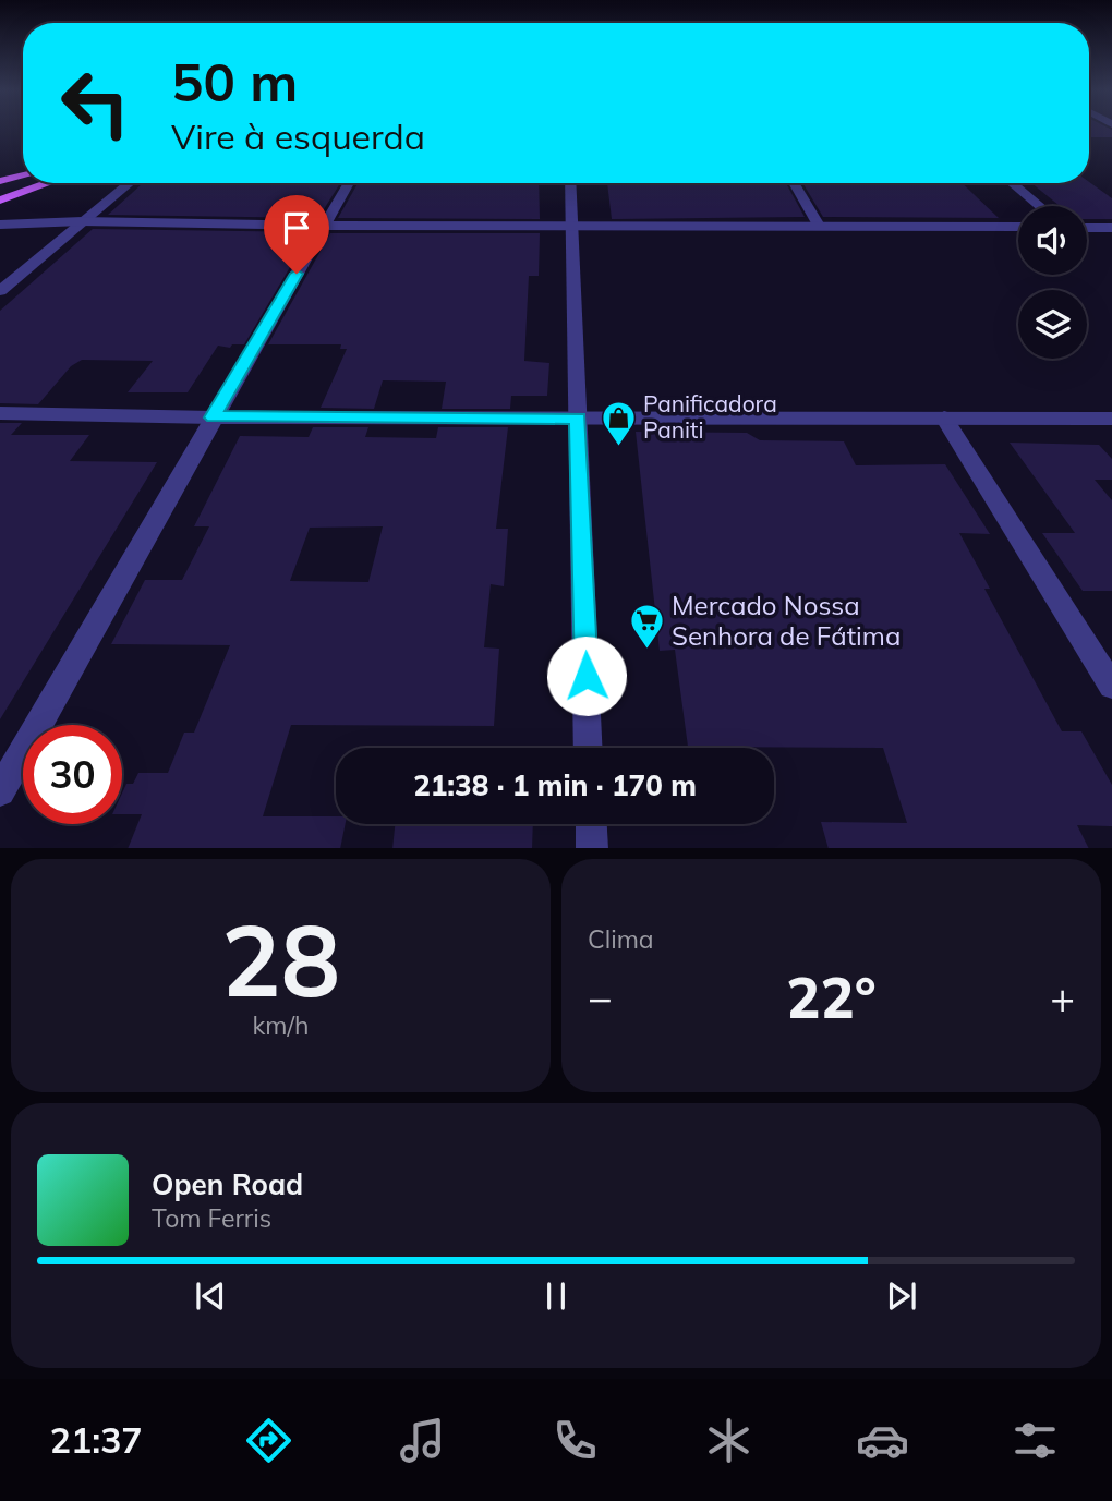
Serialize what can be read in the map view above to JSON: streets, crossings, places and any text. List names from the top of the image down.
{
  "places": {
    "shop": ["Panificadora Paniti"],
    "supermarket": ["Mercado Nossa Senhora de Fátima"]
  },
  "page": {
    "turn": ["50 m", "Vire à esquerda"],
    "limit": "30",
    "trip": "21:38 · 1 min · 170 m",
    "tile": [
      ["28", "km/h"],
      "Clima"
    ],
    "heat": ["−", "22°", "+"],
    "song": ["Open Road", "Tom Ferris"],
    "tabs": "21:37"
  }
}
